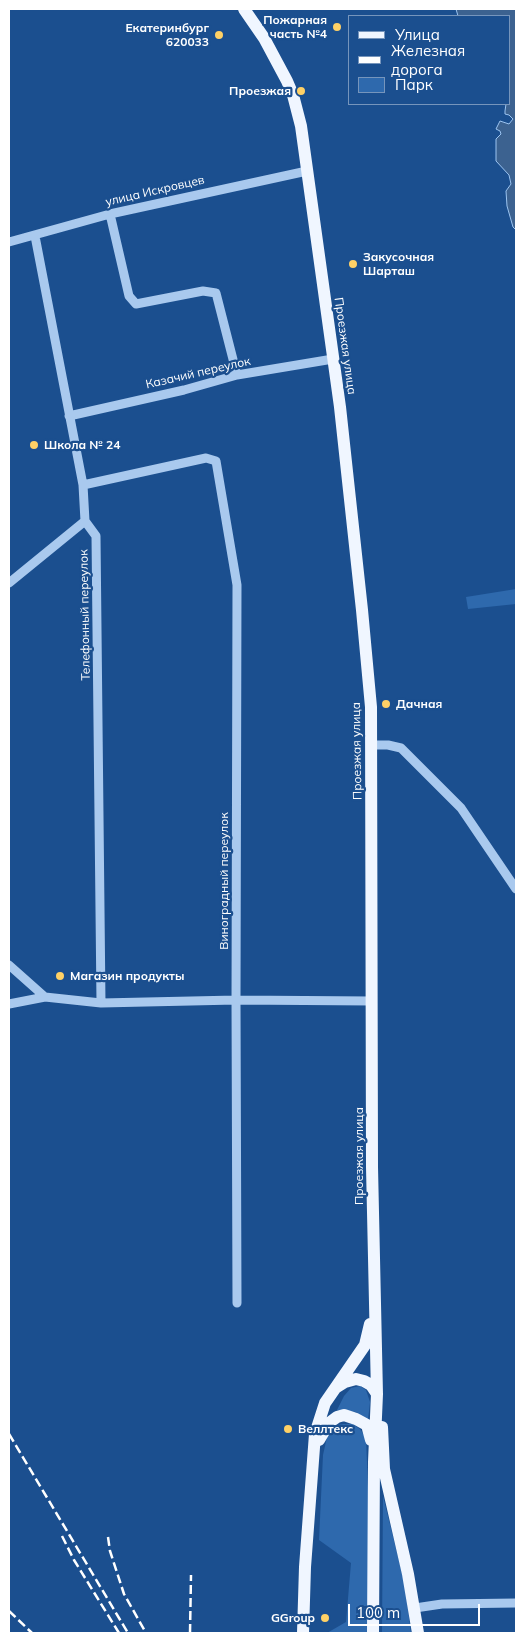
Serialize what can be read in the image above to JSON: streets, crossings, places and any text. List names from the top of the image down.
{
  "streets": {
    "main road": ["Проезжая улица"],
    "street": [
      "улица Искровцев",
      "Казачий переулок",
      "Телефонный переулок",
      "Виноградный переулок"
    ]
  },
  "crossings": [
    ["улица Искровцев", "Проезжая улица"],
    ["улица Искровцев", "Телефонный переулок"],
    ["Проезжая улица", "Казачий переулок"],
    ["Казачий переулок", "Телефонный переулок"],
    ["Телефонный переулок", "Виноградный переулок"]
  ],
  "places": [
    "Пожарная часть №4",
    "Екатеринбург 620033",
    "Проезжая",
    "Закусочная Шарташ",
    "Школа № 24",
    "Дачная",
    "Магазин продукты",
    "Веллтекс",
    "GGroup"
  ],
  "legend": ["Улица", "Железная дорога", "Парк"],
  "scale_bar": "100 m"
}
